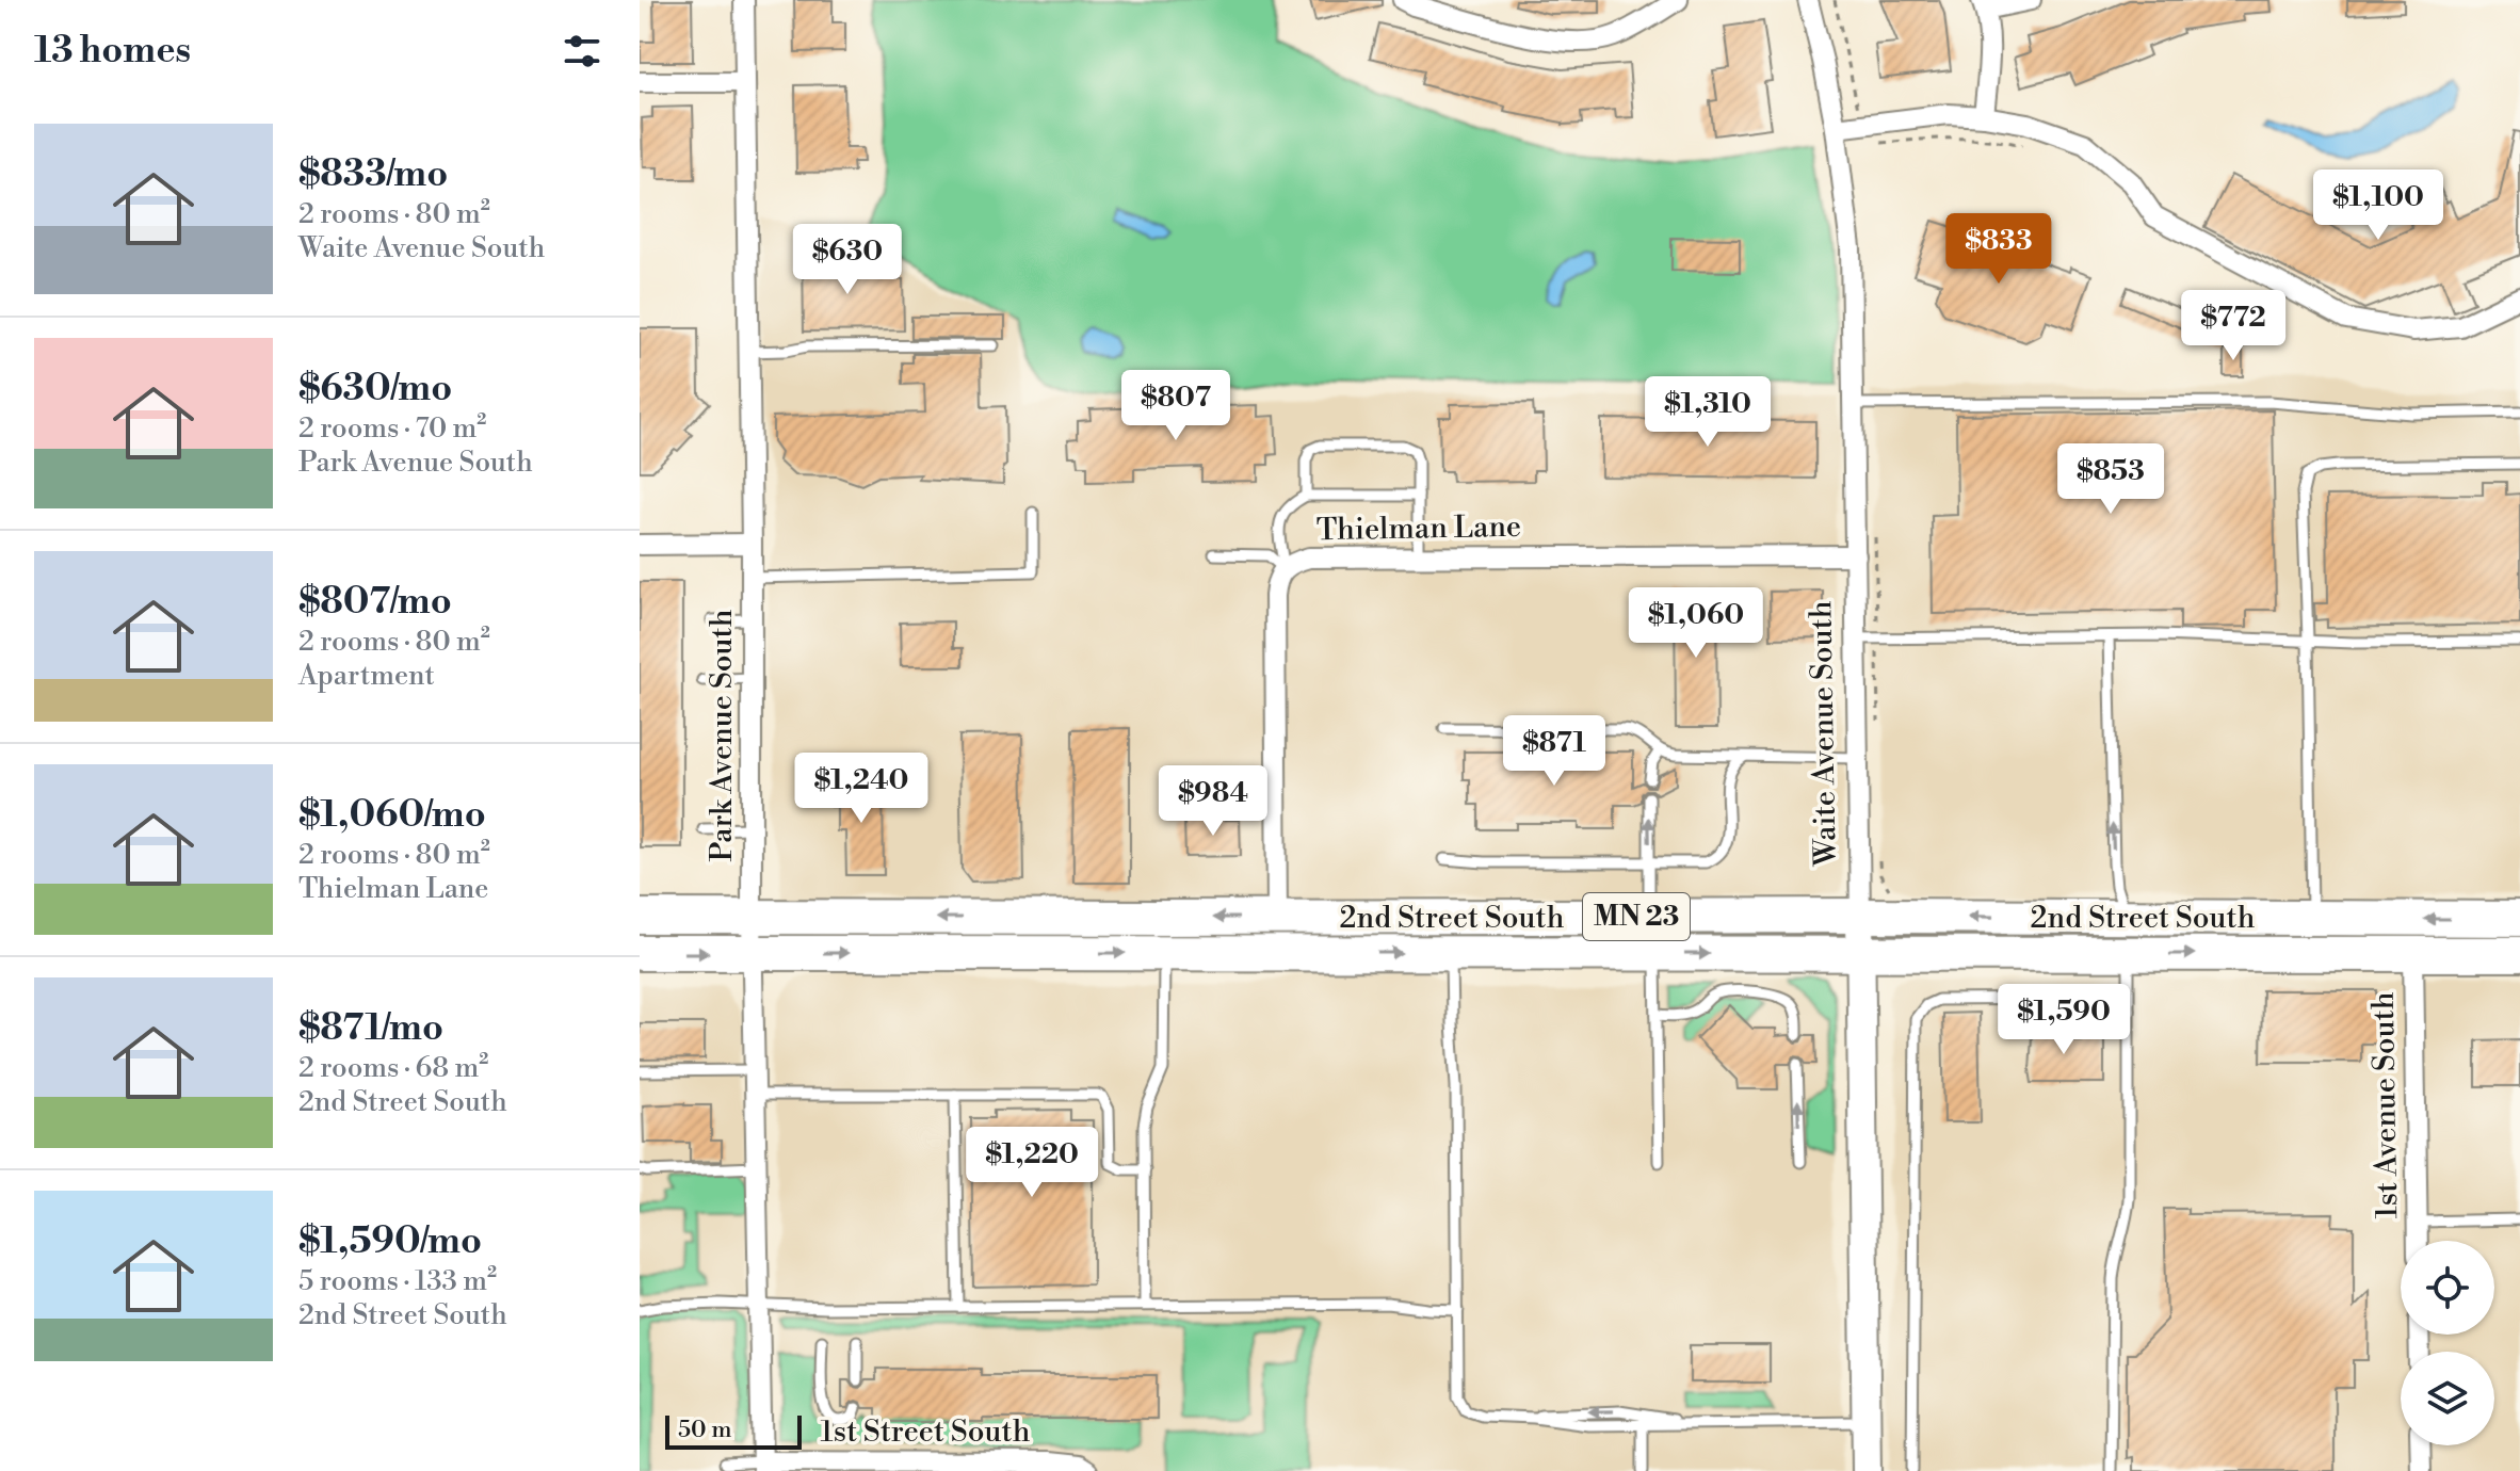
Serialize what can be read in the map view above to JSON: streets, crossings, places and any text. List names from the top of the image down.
{
  "streets": {
    "highway": ["MN 23", "2nd Street South"],
    "street": [
      "Thielman Lane",
      "Waite Avenue South",
      "Park Avenue South",
      "1st Avenue South",
      "1st Street South"
    ]
  },
  "crossings": [
    ["Thielman Lane", "Waite Avenue South"],
    ["Thielman Lane", "2nd Street South"],
    ["Waite Avenue South", "2nd Street South"],
    ["Park Avenue South", "2nd Street South"],
    ["Park Avenue South", "1st Street South"],
    ["2nd Street South", "1st Avenue South"]
  ],
  "scale_bar": "50 m",
  "page": {
    "heading": "13 homes",
    "list": [
      {
        "name": "$833/mo",
        "note": "2 rooms · 80 m² · Waite Avenue South"
      },
      {
        "name": "$630/mo",
        "note": "2 rooms · 70 m² · Park Avenue South"
      },
      {
        "name": "$807/mo",
        "note": "2 rooms · 80 m² · Apartment"
      },
      {
        "name": "$1,060/mo",
        "note": "2 rooms · 80 m² · Thielman Lane"
      },
      {
        "name": "$871/mo",
        "note": "2 rooms · 68 m² · 2nd Street South"
      },
      {
        "name": "$1,590/mo",
        "note": "5 rooms · 133 m² · 2nd Street South"
      }
    ],
    "price": [
      "$1,100",
      "$833",
      "$630",
      "$772",
      "$807",
      "$1,310",
      "$853",
      "$1,060",
      "$871",
      "$1,240",
      "$984",
      "$1,590",
      "$1,220"
    ],
    "scale": "50 m"
  }
}
